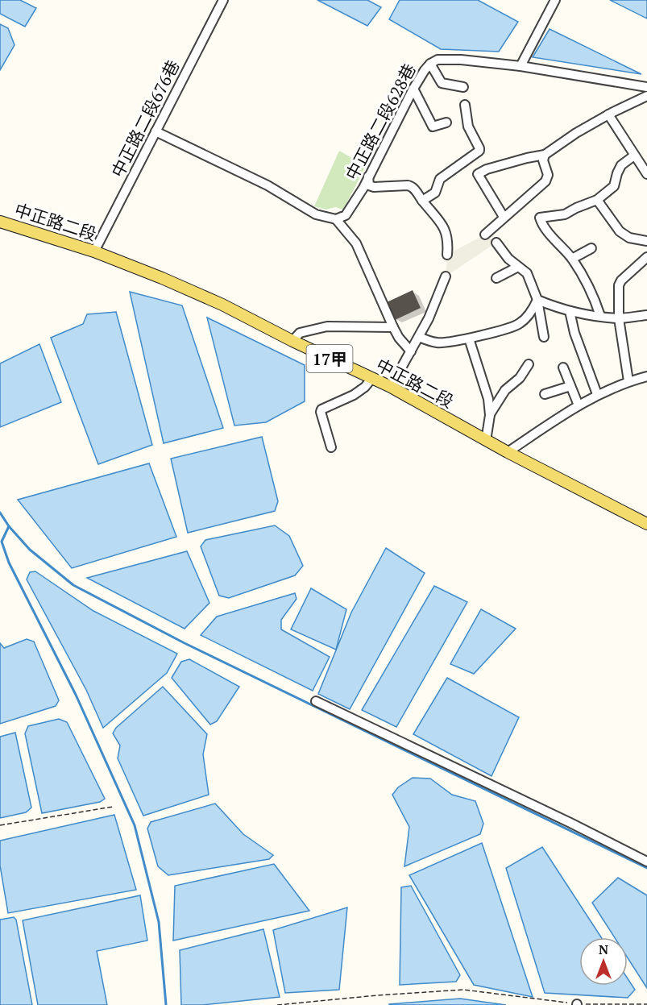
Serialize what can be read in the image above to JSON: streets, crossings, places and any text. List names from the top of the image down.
{
  "streets": {
    "main road": ["中正路二段", "17甲"],
    "street": ["中正路二段676巷", "中正路二段628巷"]
  },
  "crossings": [
    ["中正路二段676巷", "中正路二段"]
  ],
  "north": "top"
}
